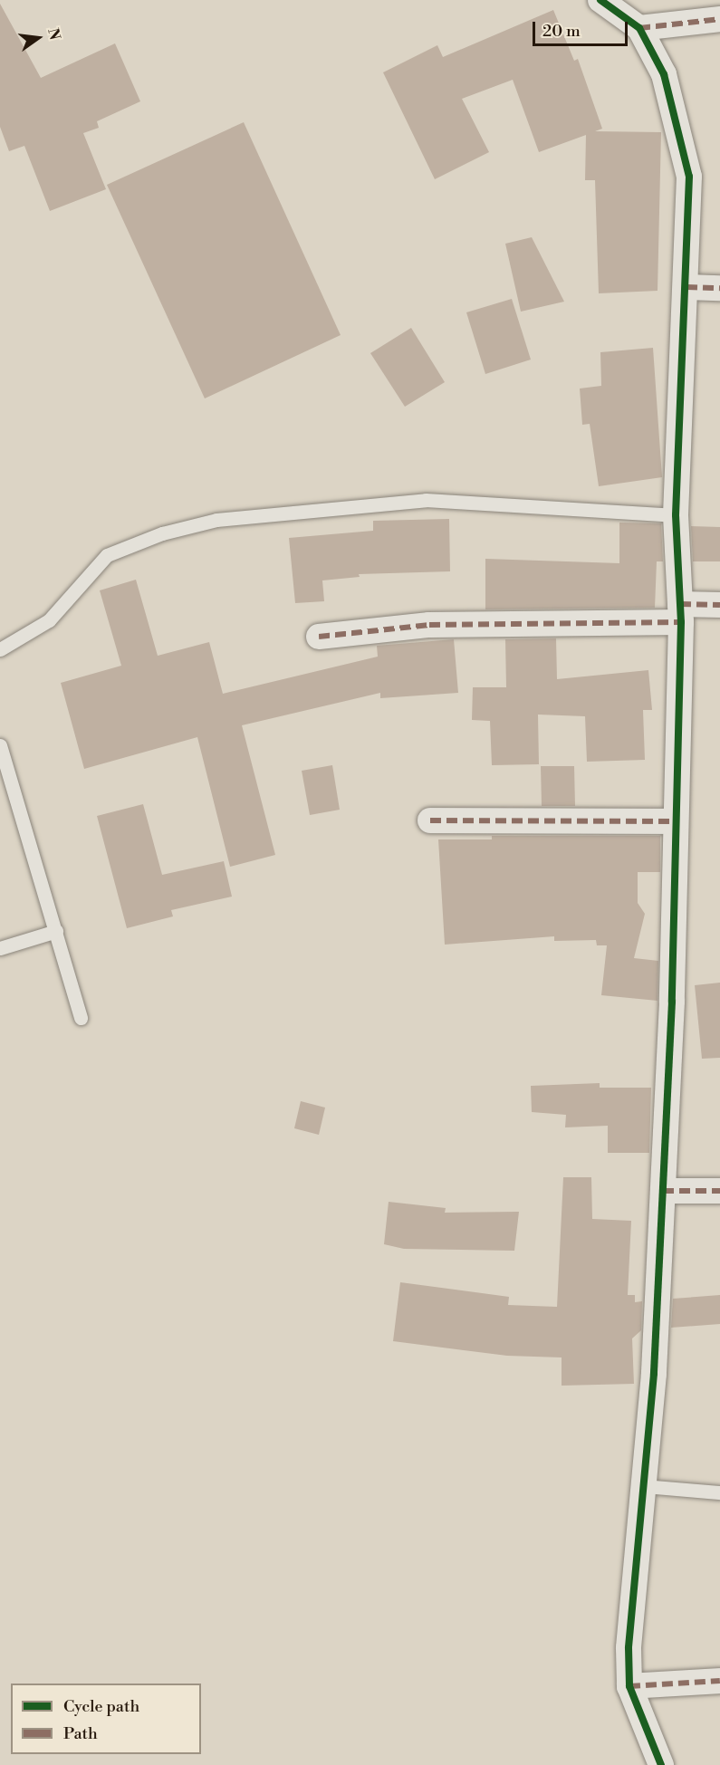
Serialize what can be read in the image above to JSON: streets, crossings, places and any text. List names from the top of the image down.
{
  "legend": ["Cycle path", "Path"],
  "scale_bar": "20 m",
  "north": "right"
}
